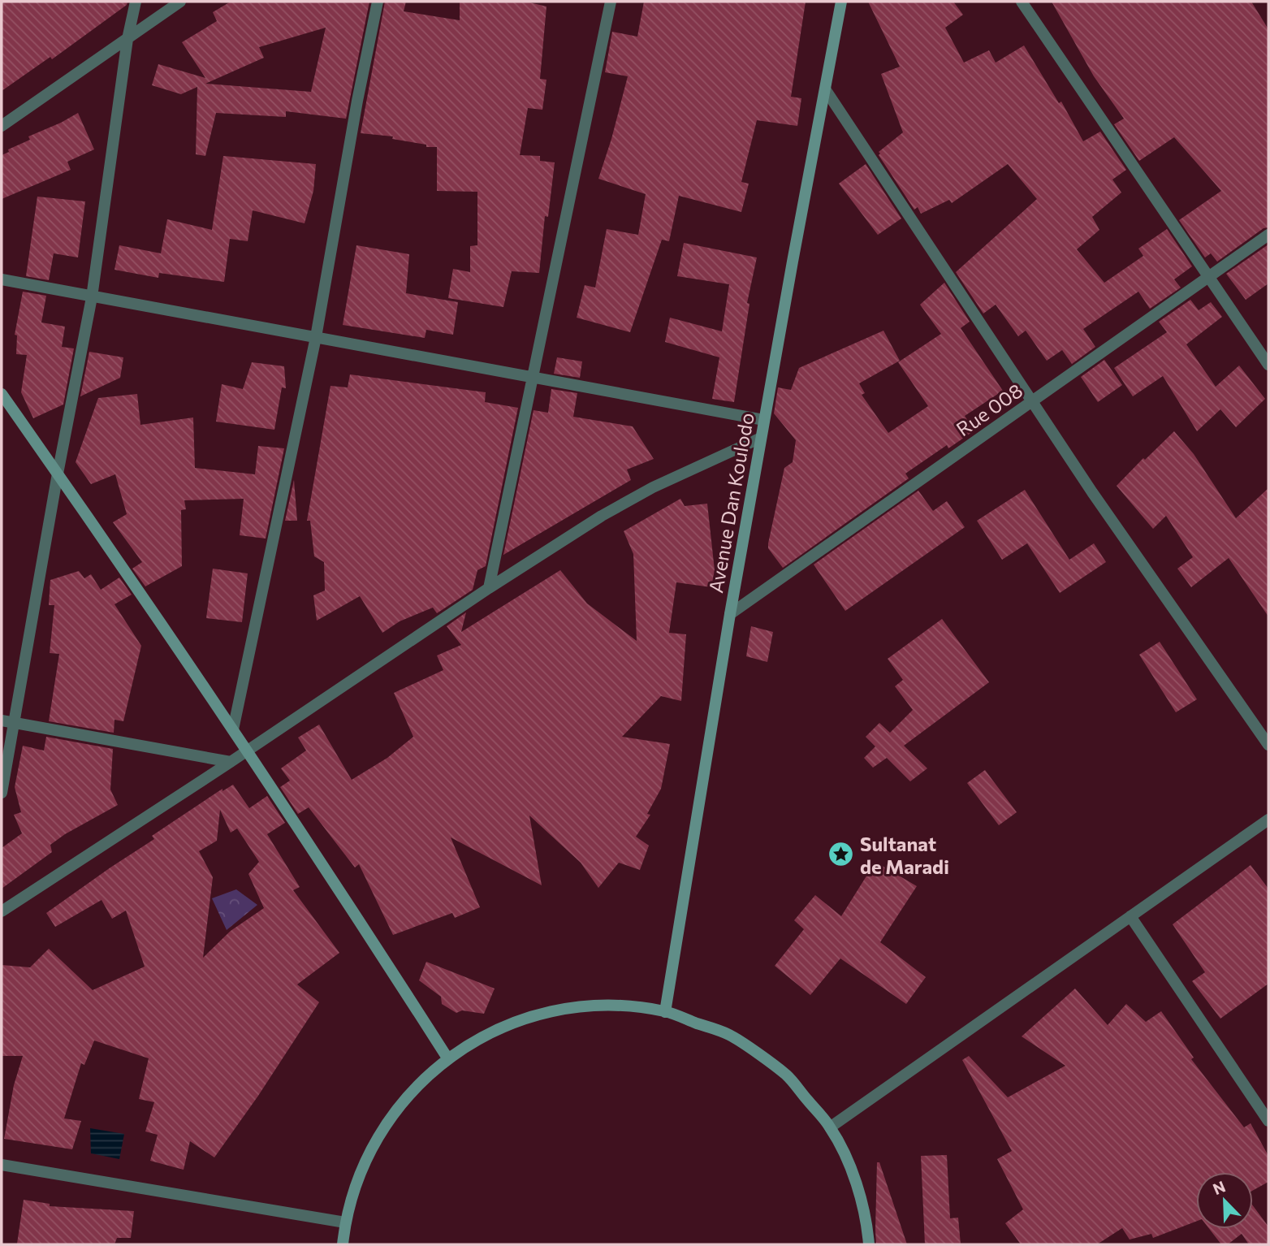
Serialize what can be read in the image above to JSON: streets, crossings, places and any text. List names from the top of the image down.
{
  "streets": {
    "street": ["Rue 008", "Avenue Dan Koulodo"]
  },
  "crossings": [
    ["Rue 008", "Avenue Dan Koulodo"]
  ],
  "places": {
    "place": ["Sultanat de Maradi"]
  },
  "north": "top left"
}
